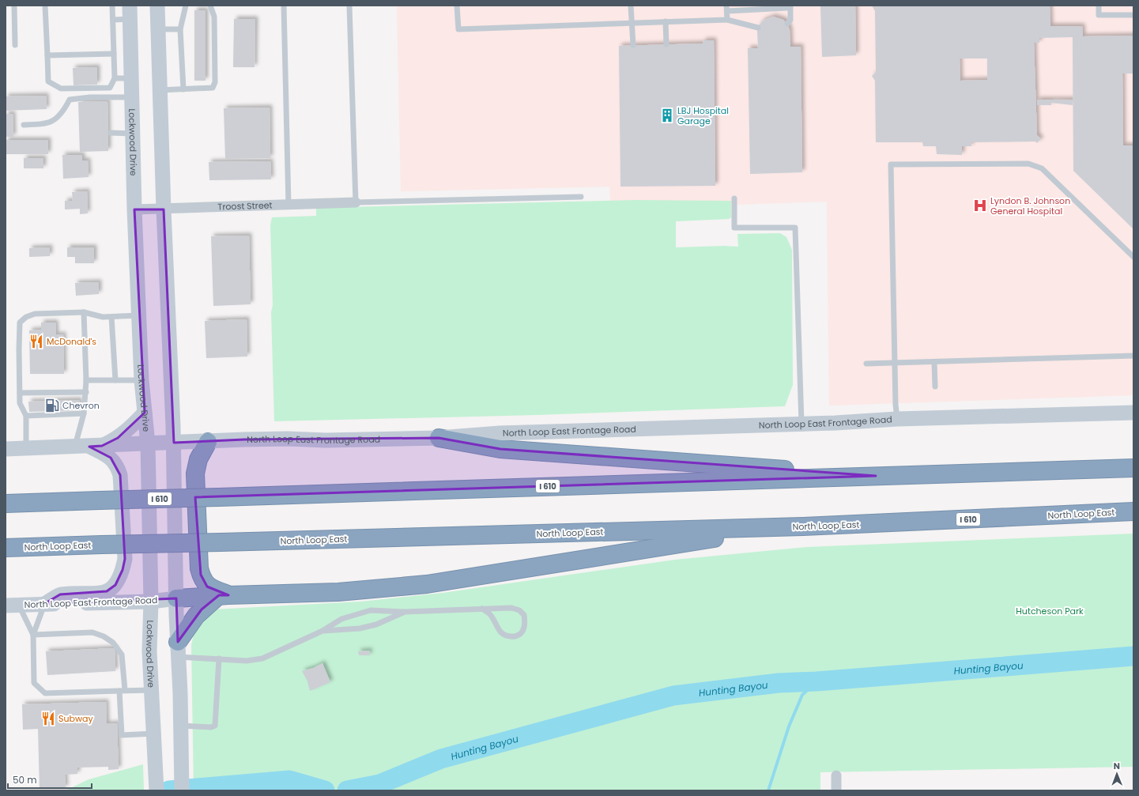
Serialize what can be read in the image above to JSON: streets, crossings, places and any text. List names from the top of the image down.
{
  "streets": {
    "highway": ["I 610", "North Loop East"],
    "main road": ["Lockwood Drive", "North Loop East Frontage Road"],
    "street": ["Troost Street"]
  },
  "crossings": [
    ["Lockwood Drive", "Troost Street"],
    ["Lockwood Drive", "North Loop East Frontage Road"]
  ],
  "water": ["Hunting Bayou"],
  "parks": ["Hutcheson Park"],
  "places": {
    "building": ["LBJ Hospital Garage"],
    "hospital": ["Lyndon B. Johnson General Hospital"],
    "restaurant": ["McDonald's", "Subway"],
    "fuel station": ["Chevron"]
  },
  "scale_bar": "50 m",
  "north": "top"
}
